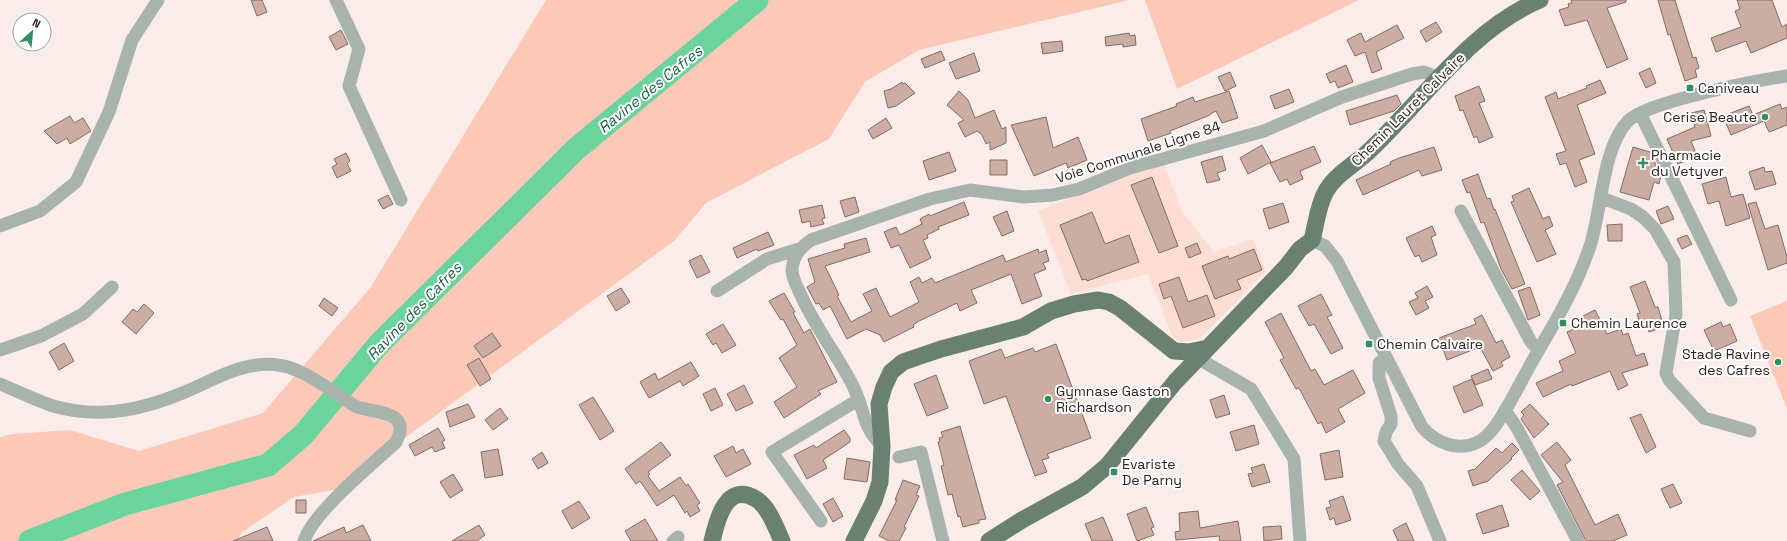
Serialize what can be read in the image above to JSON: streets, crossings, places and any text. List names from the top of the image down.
{
  "streets": {
    "main road": ["Chemin Lauret Calvaire"],
    "street": ["Voie Communale Ligne 84"]
  },
  "crossings": [
    ["Chemin Lauret Calvaire", "Voie Communale Ligne 84"]
  ],
  "water": ["Ravine des Cafres"],
  "places": {
    "transit": [
      "Caniveau",
      "Chemin Laurence",
      "Chemin Calvaire",
      "Evariste De Parny"
    ],
    "other": ["Cerise Beaute", "Stade Ravine des Cafres", "Gymnase Gaston Richardson"],
    "health": ["Pharmacie du Vetyver"]
  },
  "north": "top right"
}
